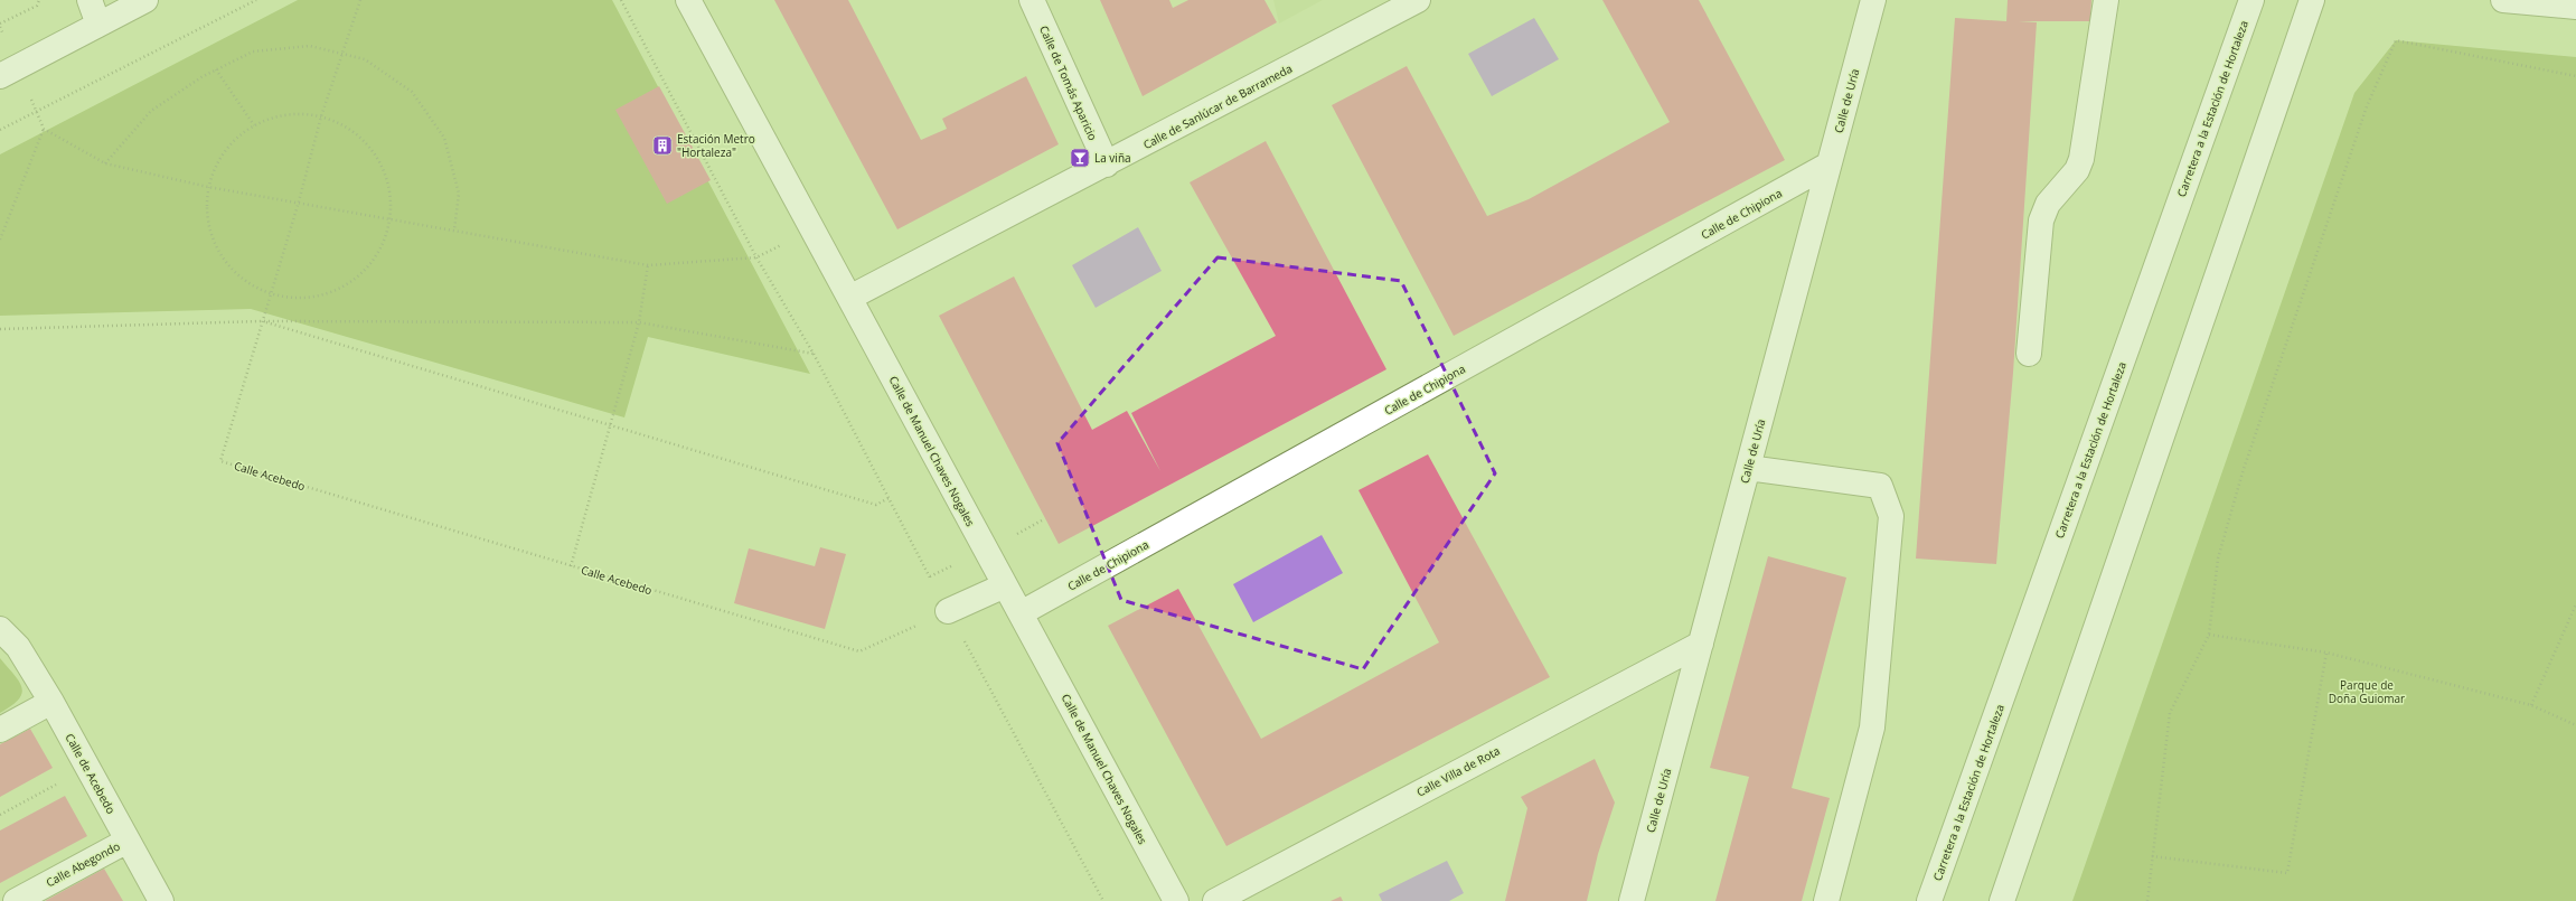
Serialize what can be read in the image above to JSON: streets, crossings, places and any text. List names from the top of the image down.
{
  "streets": {
    "street": [
      "Calle de Tomás Aparicio",
      "Calle de Uría",
      "Calle de Sanlúcar de Barrameda",
      "Carretera a la Estación de Hortaleza",
      "Calle de Chipiona",
      "Calle de Manuel Chaves Nogales",
      "Calle Villa de Rota",
      "Calle de Acebedo",
      "Calle Abegondo"
    ],
    "path": ["Calle Acebedo"]
  },
  "crossings": [
    ["Calle de Tomás Aparicio", "Calle de Sanlúcar de Barrameda"],
    ["Calle de Uría", "Calle de Chipiona"],
    ["Calle de Uría", "Calle Villa de Rota"],
    ["Calle de Sanlúcar de Barrameda", "Calle de Manuel Chaves Nogales"],
    ["Calle de Chipiona", "Calle de Manuel Chaves Nogales"],
    ["Calle de Acebedo", "Calle Abegondo"]
  ],
  "parks": ["Parque de Doña Guiomar"],
  "places": {
    "building": ["Estación Metro \"Hortaleza\""],
    "bar": ["La viña"]
  }
}
